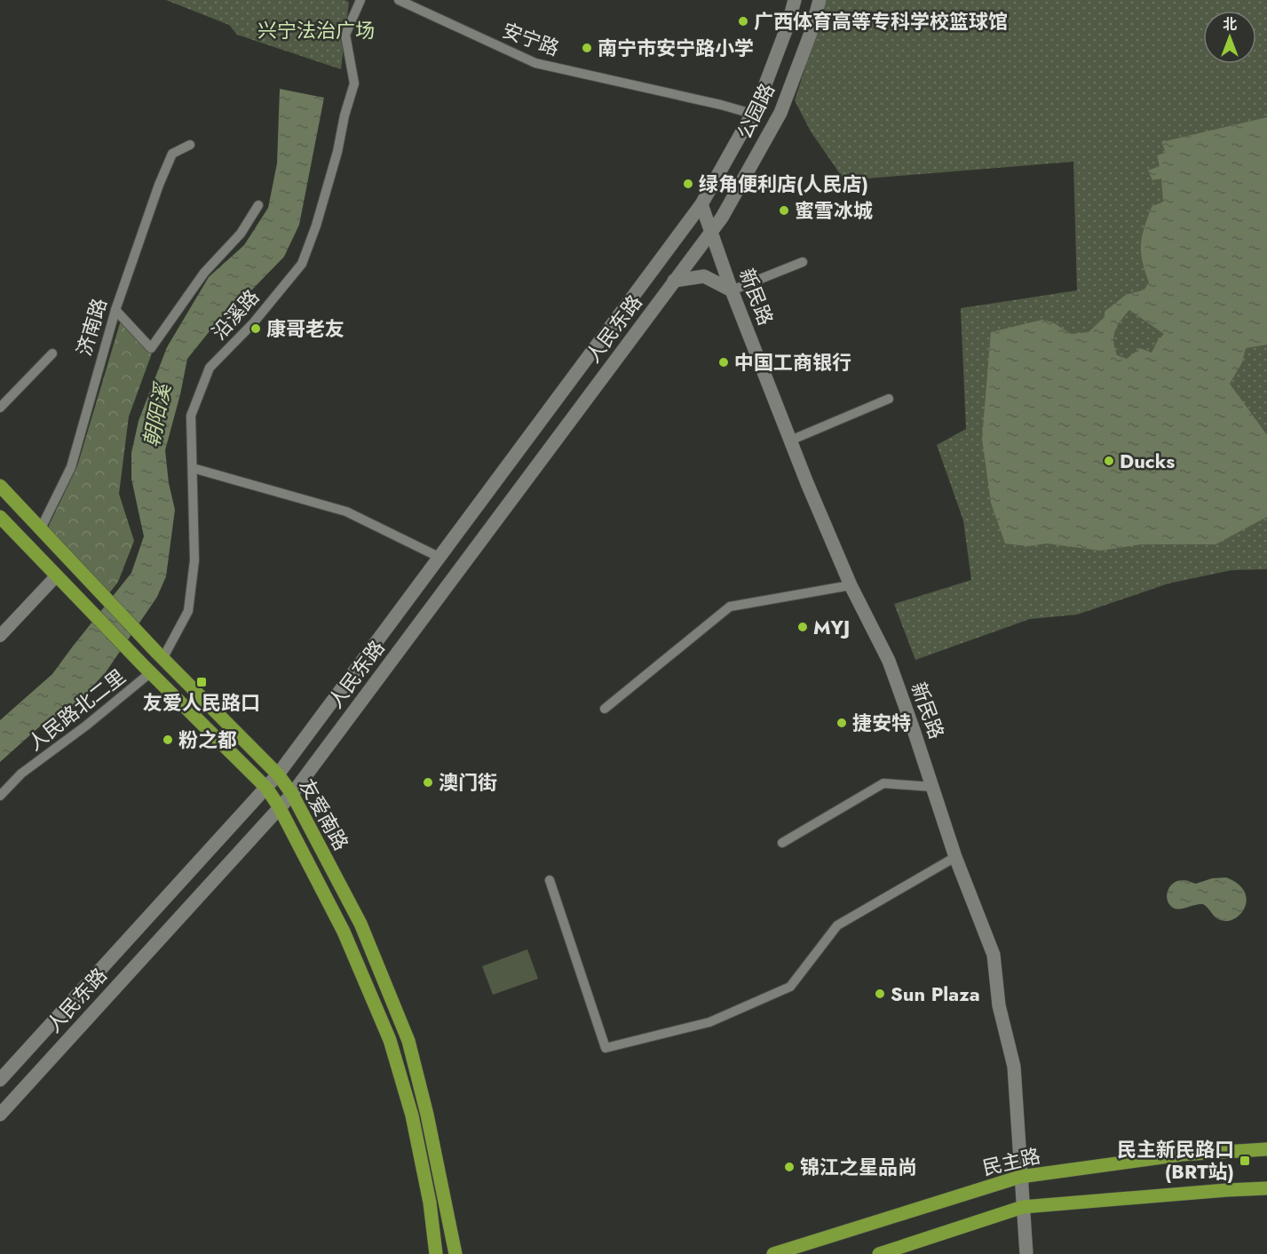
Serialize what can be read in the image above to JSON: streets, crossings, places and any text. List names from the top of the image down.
{
  "streets": {
    "main road": [
      "公园路",
      "新民路",
      "人民东路",
      "友爱南路",
      "民主路"
    ],
    "street": [
      "安宁路",
      "沿溪路",
      "济南路",
      "人民路北二里"
    ]
  },
  "crossings": [
    ["安宁路", "公园路"],
    ["公园路", "新民路"],
    ["公园路", "人民东路"],
    ["新民路", "人民东路"],
    ["新民路", "民主路"],
    ["沿溪路", "友爱南路"],
    ["济南路", "友爱南路"],
    ["人民东路", "友爱南路"],
    ["人民路北二里", "友爱南路"]
  ],
  "water": ["朝阳溪"],
  "parks": ["兴宁法治广场"],
  "places": {
    "other": [
      "广西体育高等专科学校篮球馆",
      "南宁市安宁路小学",
      "绿角便利店(人民店)",
      "蜜雪冰城",
      "康哥老友",
      "中国工商银行",
      "Ducks",
      "MYJ",
      "捷安特",
      "粉之都",
      "澳门街",
      "Sun Plaza",
      "锦江之星品尚"
    ],
    "transit": ["友爱人民路口", "民主新民路口 (BRT站)"]
  },
  "north": "top"
}
